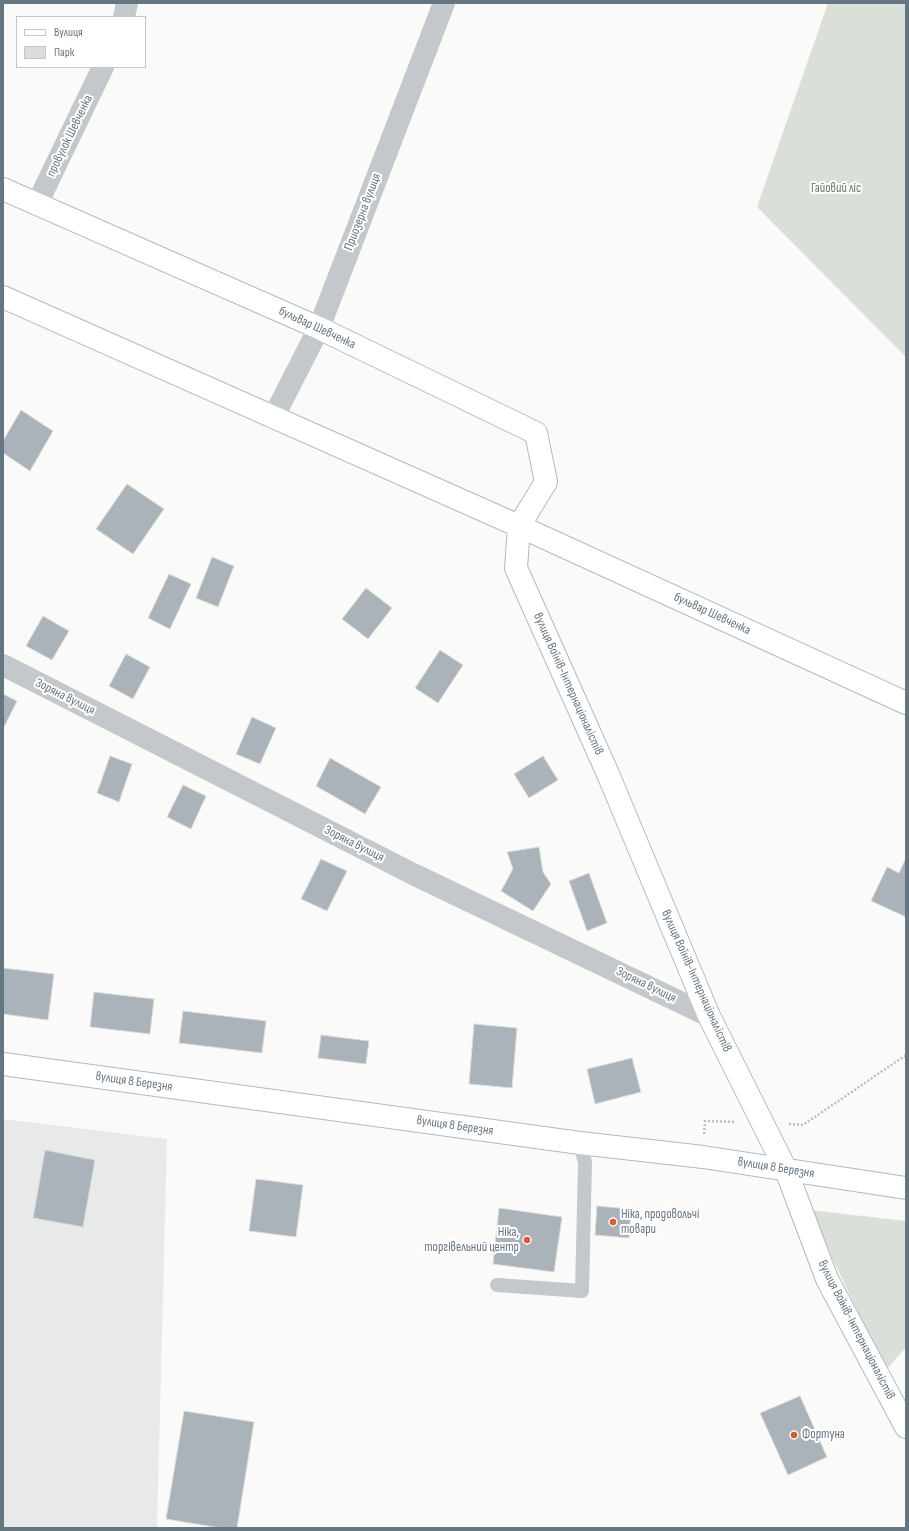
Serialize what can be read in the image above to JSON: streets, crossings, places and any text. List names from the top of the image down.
{
  "streets": {
    "street": [
      "провулок Шевченка",
      "Приозерна вулиця",
      "бульвар Шевченка",
      "вулиця Воїнів-Інтернаціоналістів",
      "Зоряна вулиця",
      "вулиця 8 Березня"
    ]
  },
  "crossings": [
    ["провулок Шевченка", "бульвар Шевченка"],
    ["Приозерна вулиця", "бульвар Шевченка"],
    ["бульвар Шевченка", "вулиця Воїнів-Інтернаціоналістів"],
    ["вулиця Воїнів-Інтернаціоналістів", "Зоряна вулиця"],
    ["вулиця Воїнів-Інтернаціоналістів", "вулиця 8 Березня"]
  ],
  "parks": ["Гайовий ліс"],
  "places": ["Ніка, продовольчі товари", "Ніка, торгівельний центр", "Фортуна"],
  "legend": ["Вулиця", "Парк"]
}
